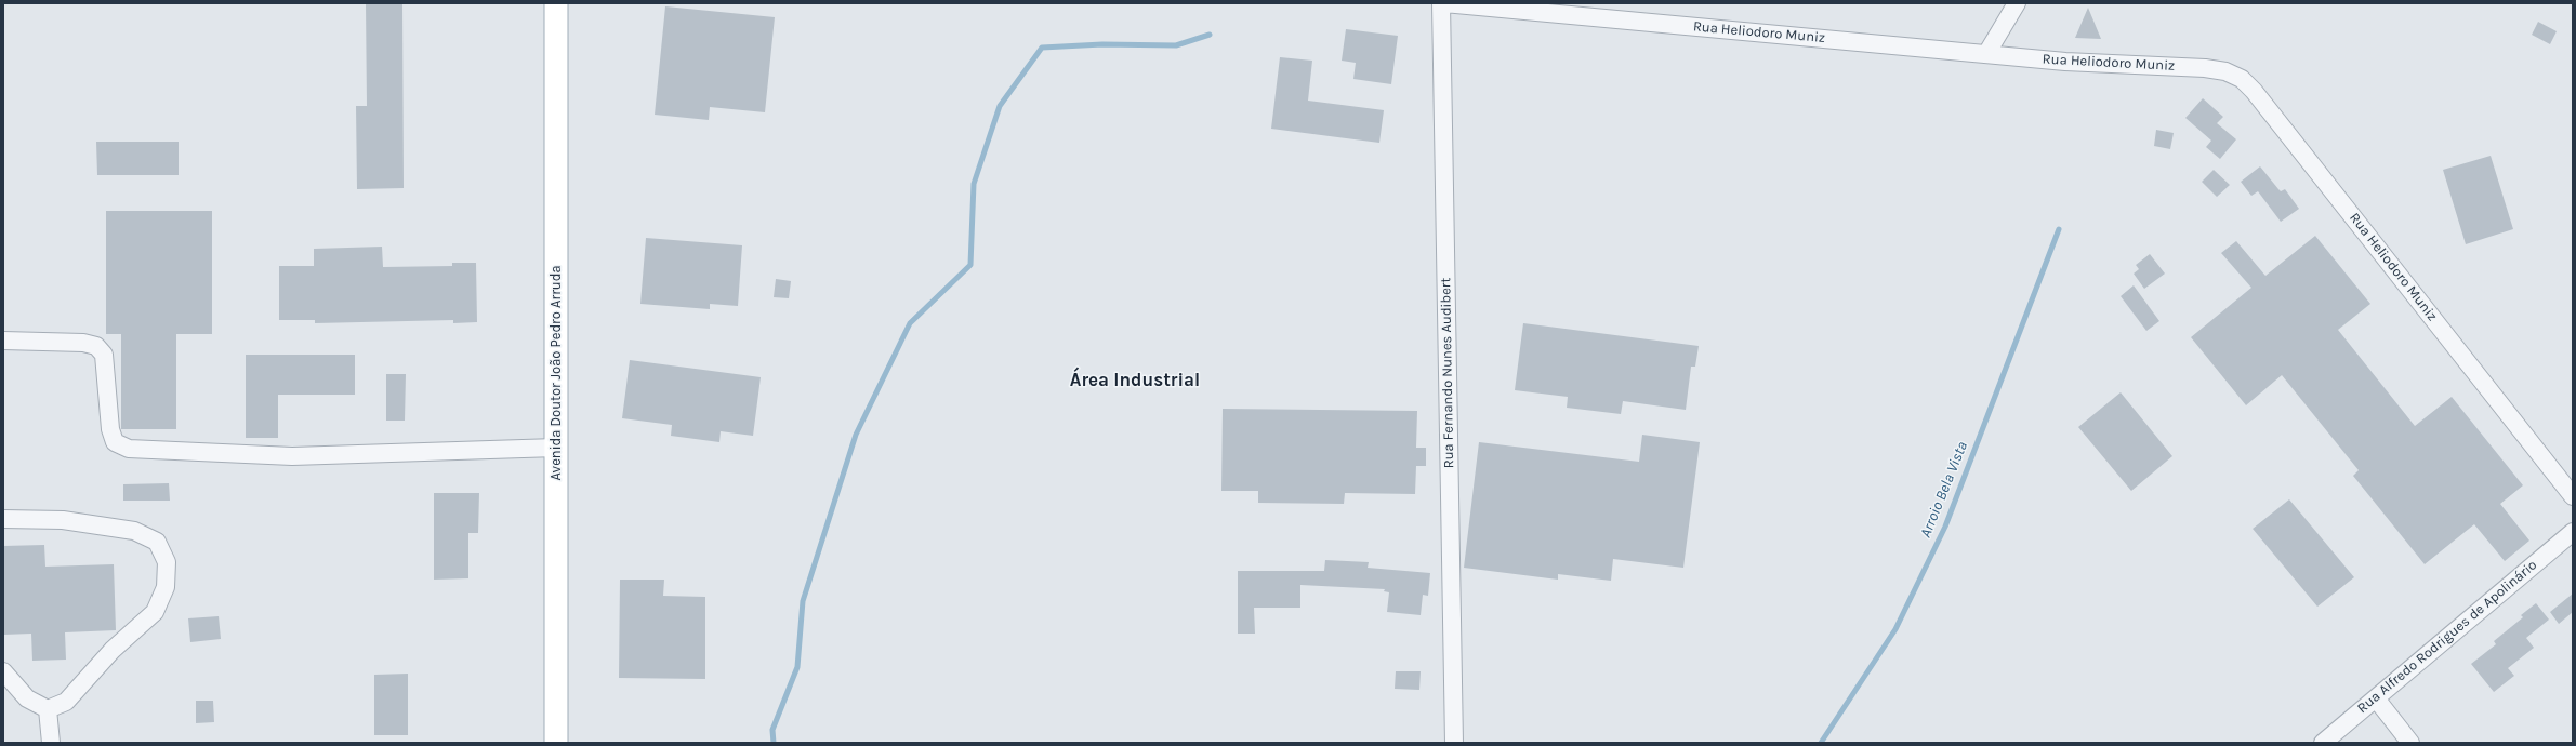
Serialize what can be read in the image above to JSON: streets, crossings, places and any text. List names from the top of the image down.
{
  "streets": {
    "main road": ["Avenida Doutor João Pedro Arruda"],
    "street": ["Rua Heliodoro Muniz", "Rua Fernando Nunes Audibert", "Rua Alfredo Rodrigues de Apolinário"]
  },
  "crossings": [
    ["Rua Heliodoro Muniz", "Rua Fernando Nunes Audibert"]
  ],
  "districts": ["Área Industrial"],
  "water": ["Arroio Bela Vista"]
}
